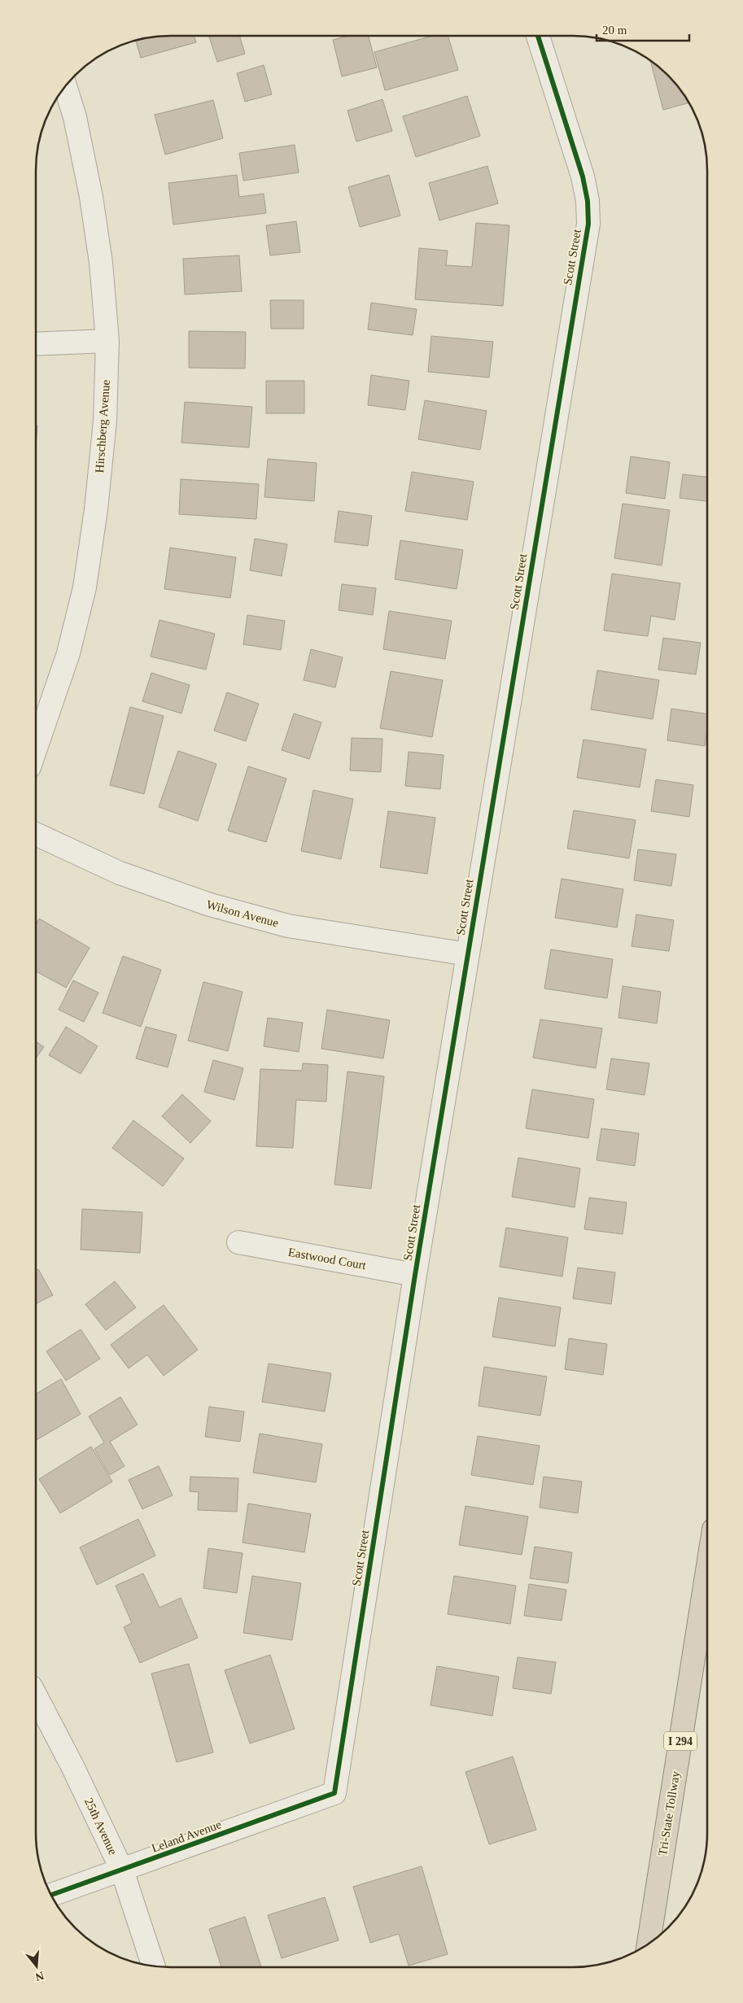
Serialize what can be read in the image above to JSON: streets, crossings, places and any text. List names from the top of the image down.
{
  "streets": {
    "highway": ["I 294", "Tri-State Tollway"],
    "street": [
      "Scott Street",
      "Hirschberg Avenue",
      "Wilson Avenue",
      "Eastwood Court",
      "25th Avenue",
      "Leland Avenue"
    ]
  },
  "crossings": [
    ["Scott Street", "Wilson Avenue"],
    ["Scott Street", "Eastwood Court"],
    ["Scott Street", "Leland Avenue"],
    ["25th Avenue", "Leland Avenue"]
  ],
  "scale_bar": "20 m",
  "north": "bottom"
}
